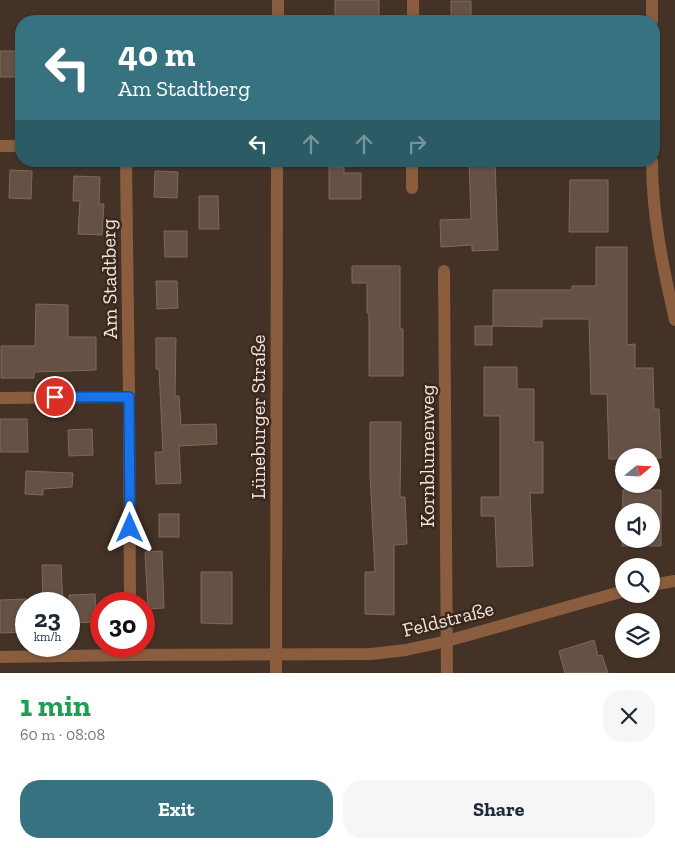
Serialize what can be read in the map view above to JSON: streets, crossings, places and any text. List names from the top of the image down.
{
  "streets": {
    "street": [
      "Am Stadtberg",
      "Lüneburger Straße",
      "Kornblumenweg",
      "Feldstraße"
    ]
  },
  "crossings": [
    ["Lüneburger Straße", "Feldstraße"],
    ["Kornblumenweg", "Feldstraße"]
  ],
  "north": "right",
  "page": {
    "turn": ["40 m", "Am Stadtberg"],
    "speed": "23 km/h",
    "limit": "30",
    "heading": ["1 min", "60 m · 08:08"],
    "buttons": ["Exit", "Share"]
  }
}
